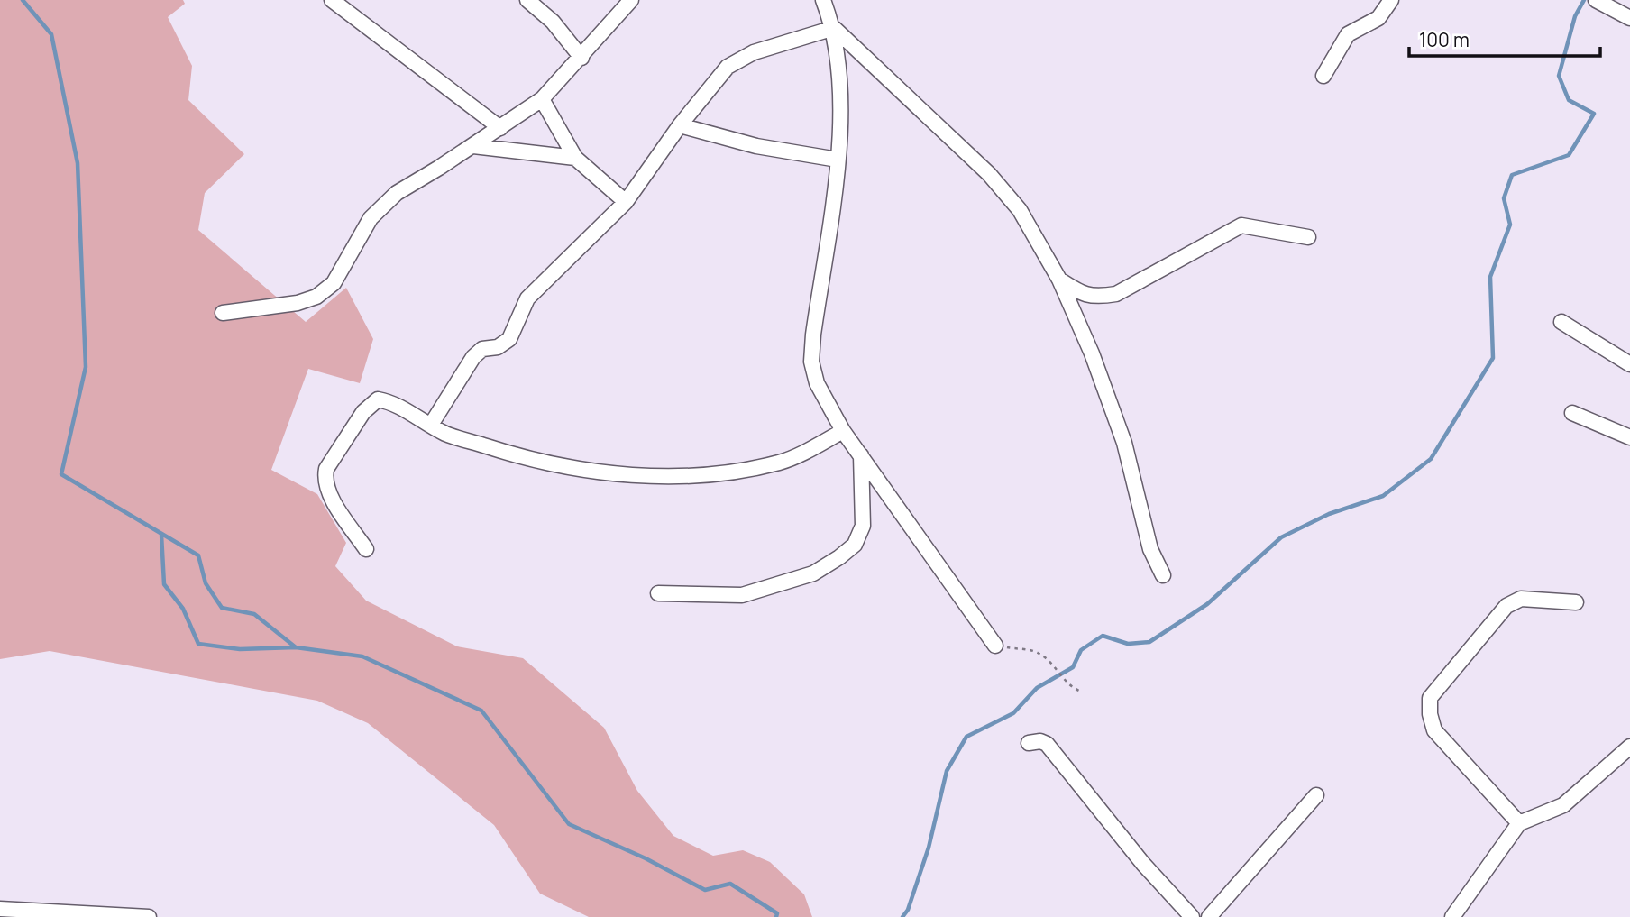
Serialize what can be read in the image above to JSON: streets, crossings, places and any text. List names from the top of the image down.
{
  "scale_bar": "100 m"
}
